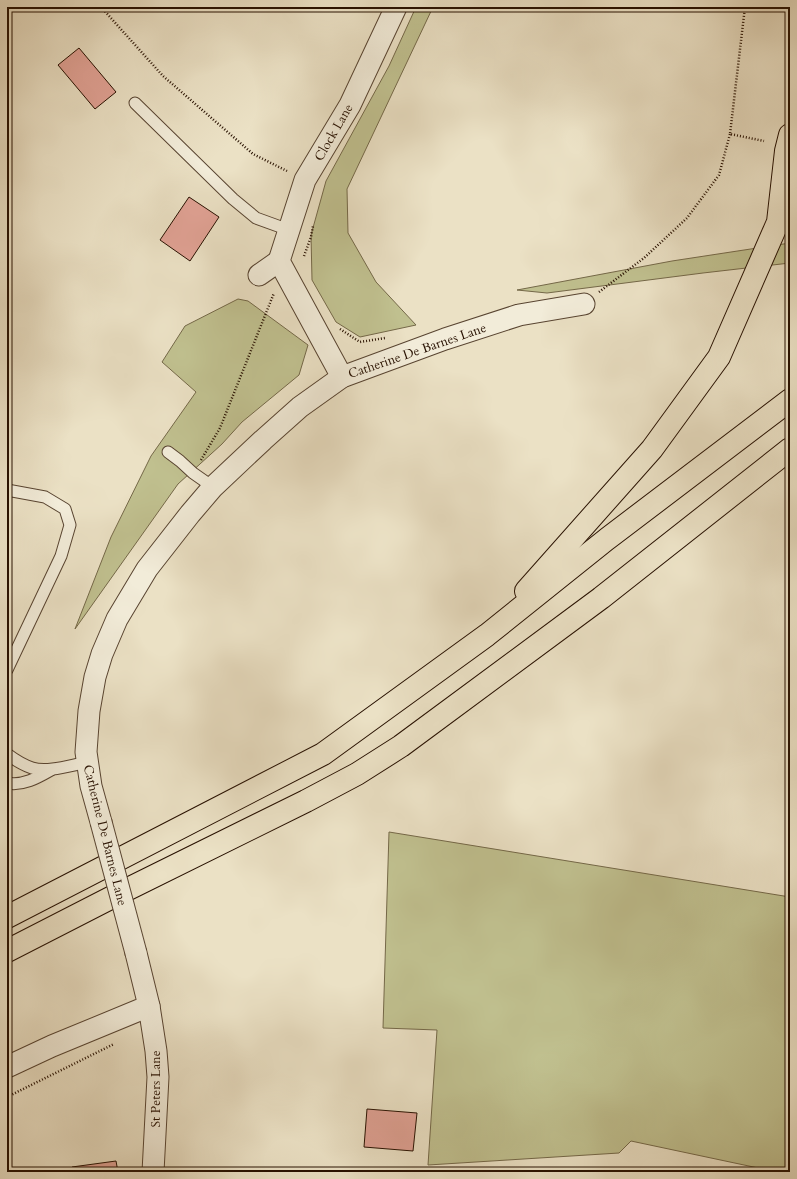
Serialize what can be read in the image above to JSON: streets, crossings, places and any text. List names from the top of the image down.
{
  "streets": {
    "street": ["Clock Lane", "Catherine De Barnes Lane", "St Peters Lane"]
  },
  "crossings": [
    ["Catherine De Barnes Lane", "St Peters Lane"]
  ]
}
